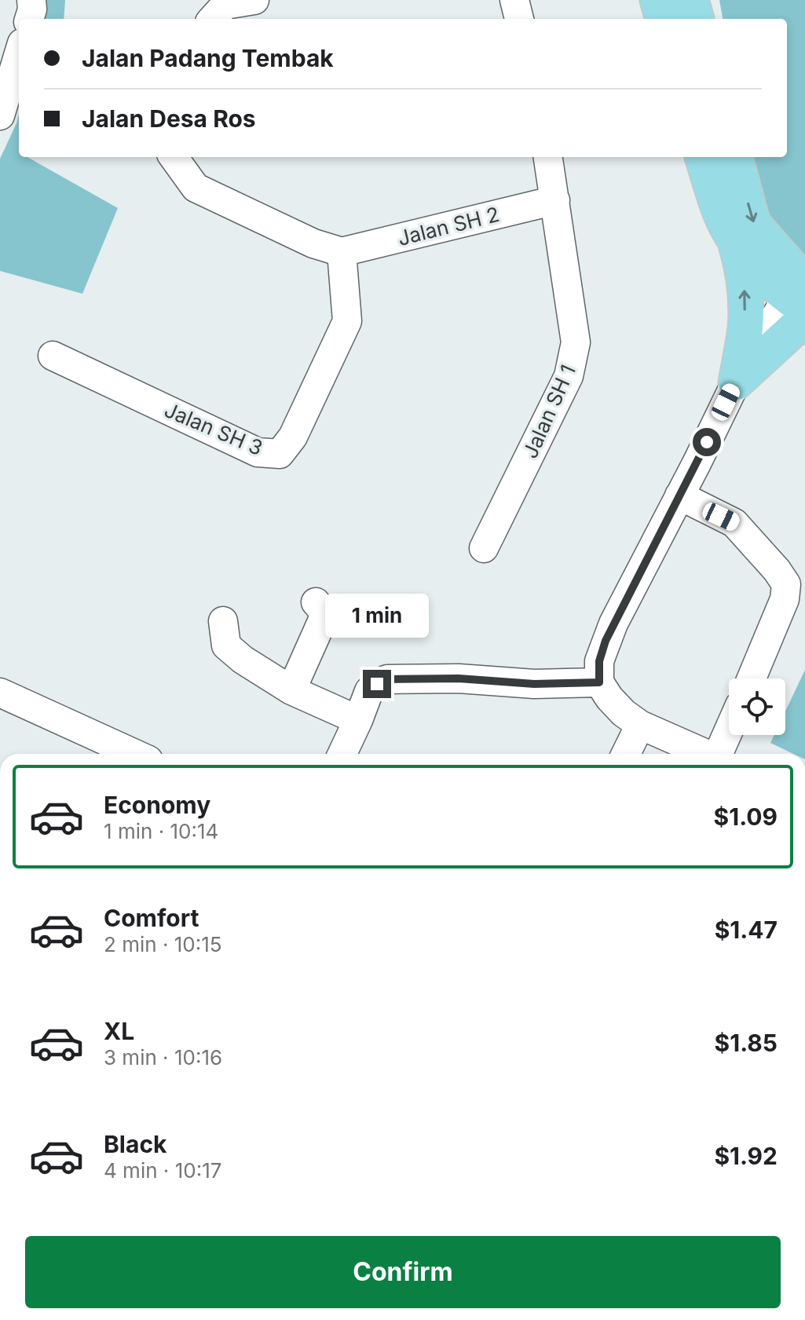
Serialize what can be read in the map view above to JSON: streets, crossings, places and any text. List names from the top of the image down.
{
  "streets": {
    "street": ["Jalan SH 2", "Jalan SH 1", "Jalan SH 3"]
  },
  "crossings": [
    ["Jalan SH 2", "Jalan SH 1"],
    ["Jalan SH 2", "Jalan SH 3"]
  ],
  "page": {
    "banner": ["Jalan Padang Tembak", "Jalan Desa Ros"],
    "bubble": "1 min",
    "list": [
      {
        "name": "Economy",
        "note": "1 min · 10:14",
        "value": "$1.09"
      },
      {
        "name": "Comfort",
        "note": "2 min · 10:15",
        "value": "$1.47"
      },
      {
        "name": "XL",
        "note": "3 min · 10:16",
        "value": "$1.85"
      },
      {
        "name": "Black",
        "note": "4 min · 10:17",
        "value": "$1.92"
      }
    ],
    "buttons": "Confirm"
  }
}
